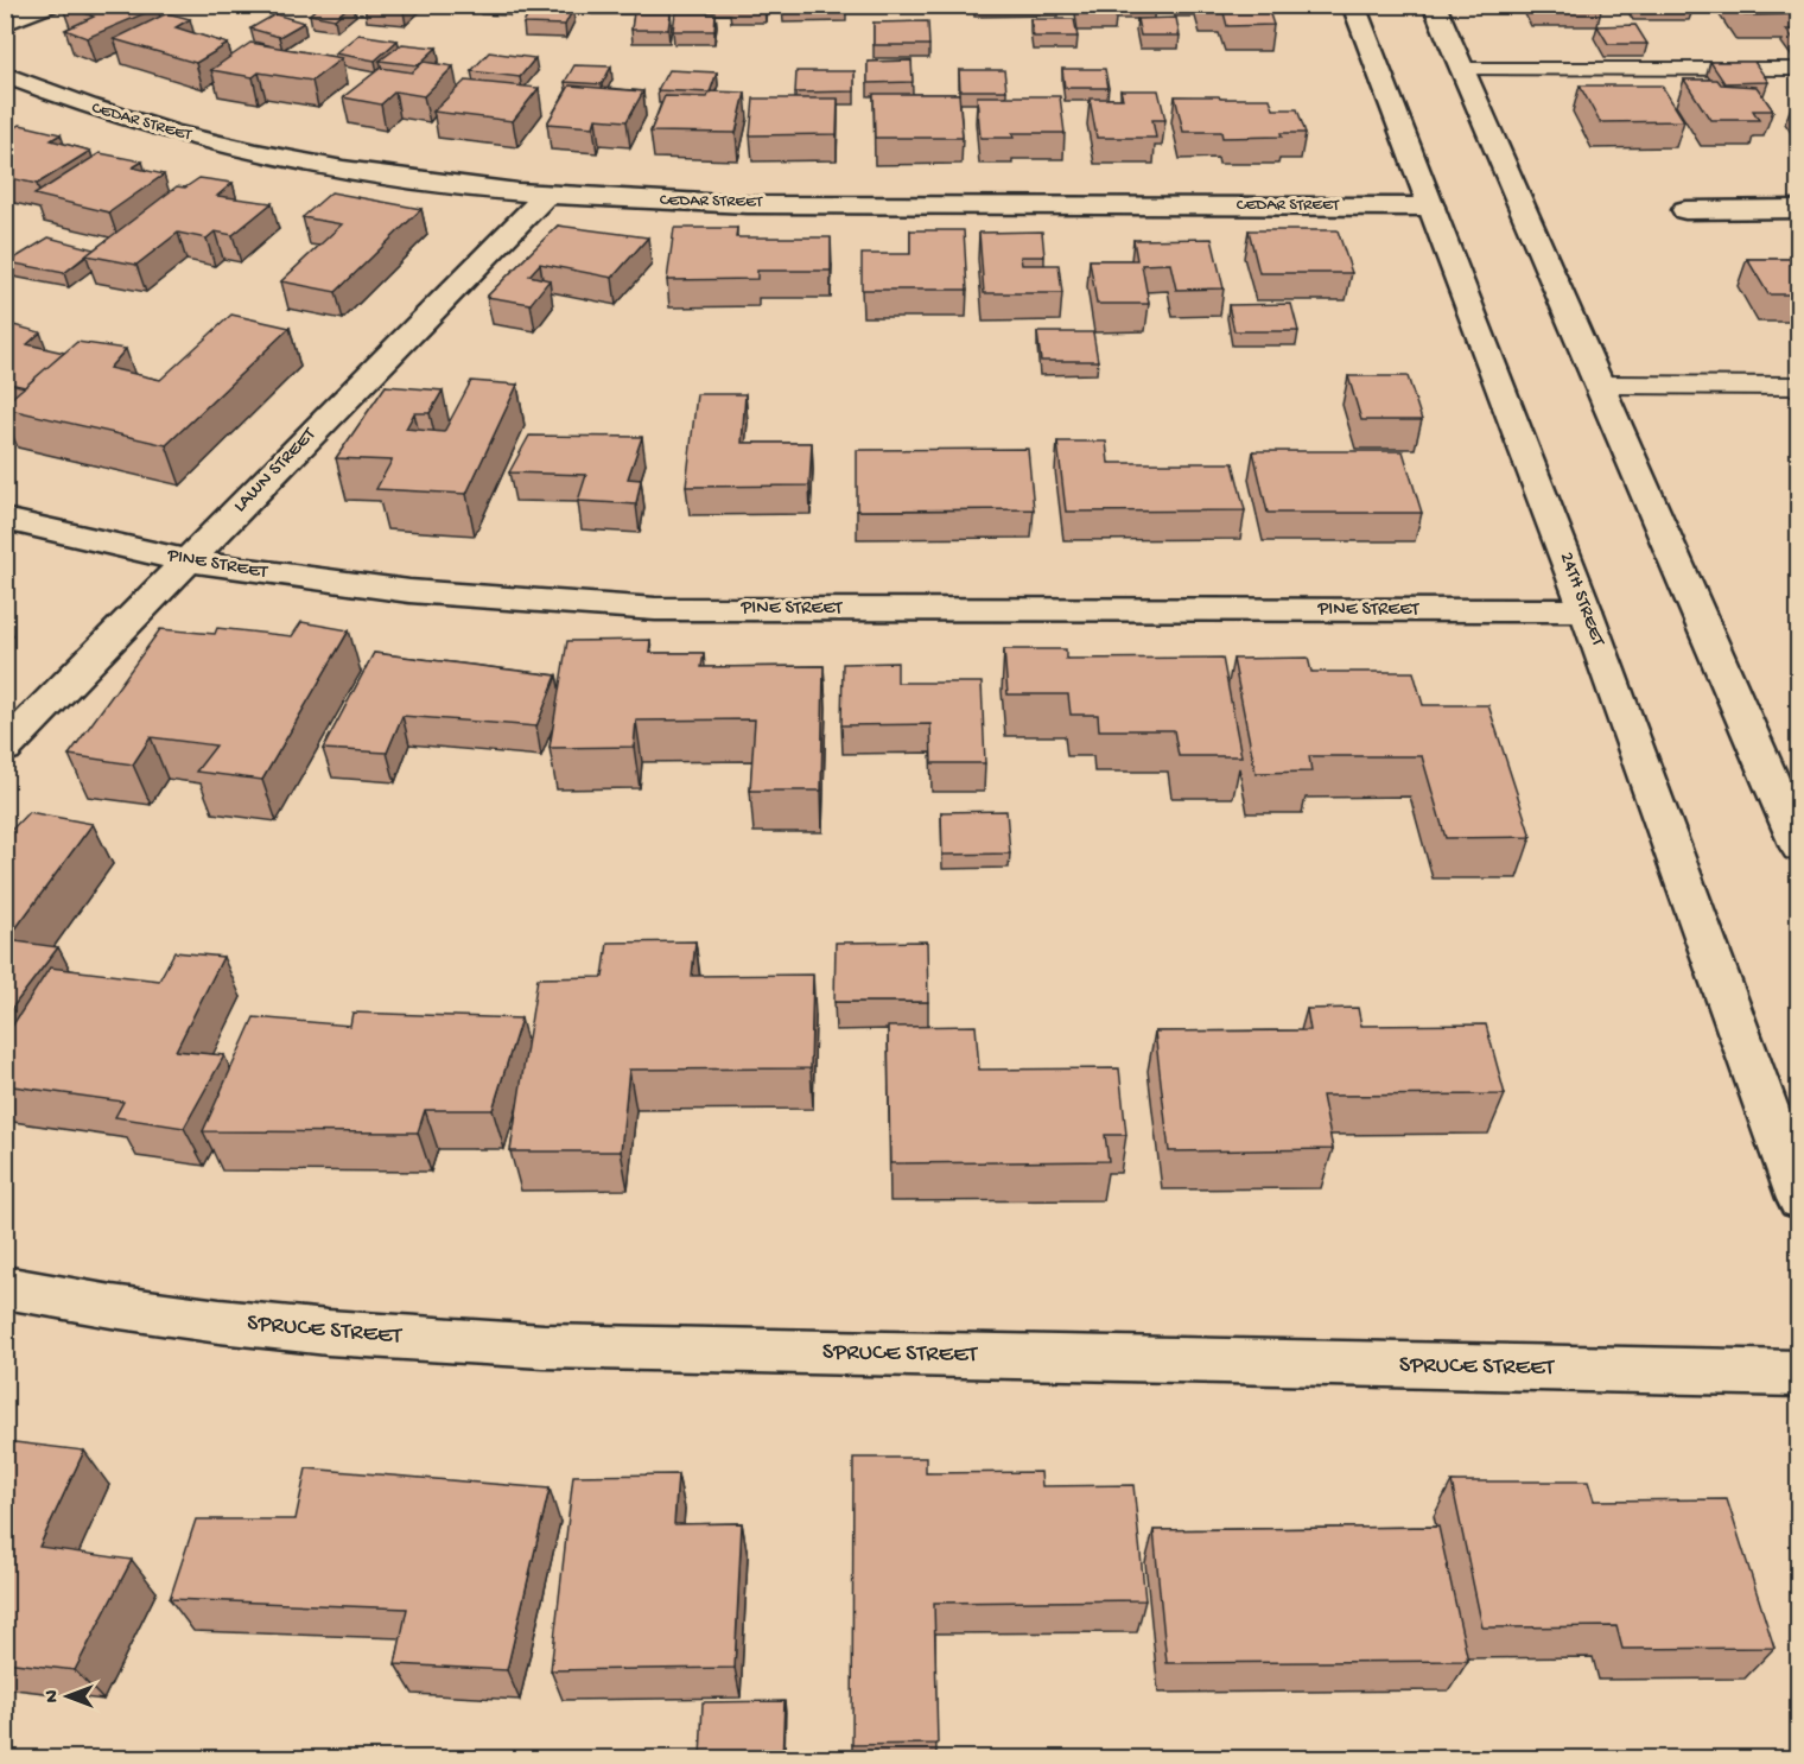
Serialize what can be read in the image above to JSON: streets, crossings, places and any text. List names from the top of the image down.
{
  "streets": {
    "street": [
      "CEDAR STREET",
      "LAWN STREET",
      "PINE STREET",
      "24TH STREET",
      "SPRUCE STREET"
    ]
  },
  "crossings": [
    ["CEDAR STREET", "LAWN STREET"],
    ["CEDAR STREET", "24TH STREET"],
    ["LAWN STREET", "PINE STREET"],
    ["PINE STREET", "24TH STREET"]
  ],
  "north": "left"
}
